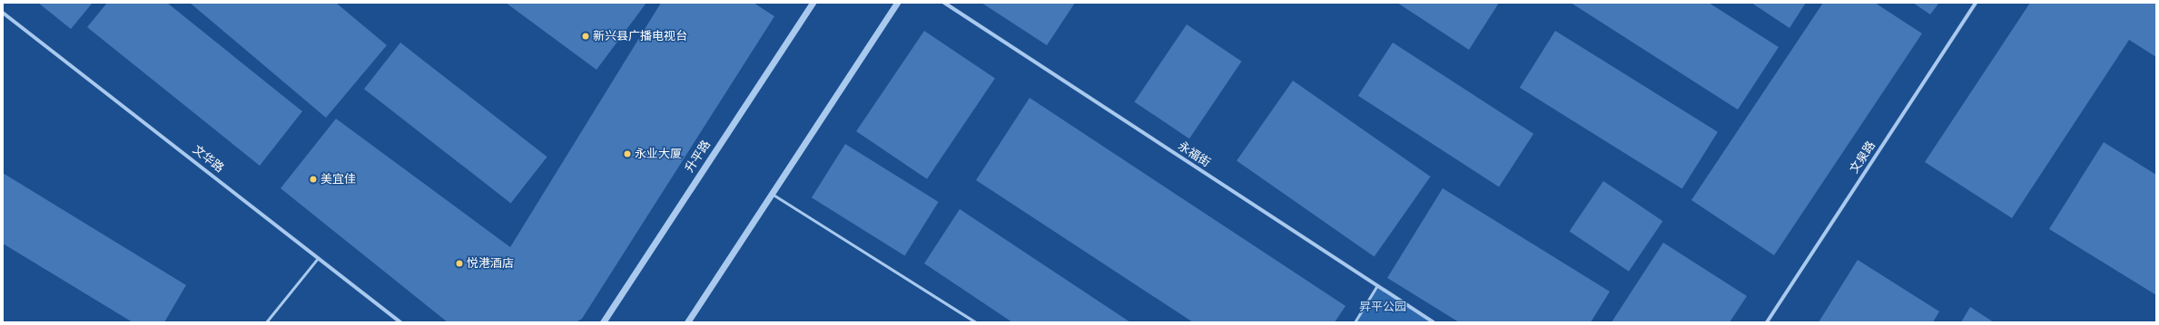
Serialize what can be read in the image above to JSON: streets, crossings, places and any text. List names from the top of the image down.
{
  "streets": {
    "street": [
      "永福街",
      "升平路",
      "文泉路",
      "文华路"
    ]
  },
  "parks": ["昇平公园"],
  "places": [
    "新兴县广播电视台",
    "永业大厦",
    "美宜佳",
    "悦港酒店"
  ]
}
